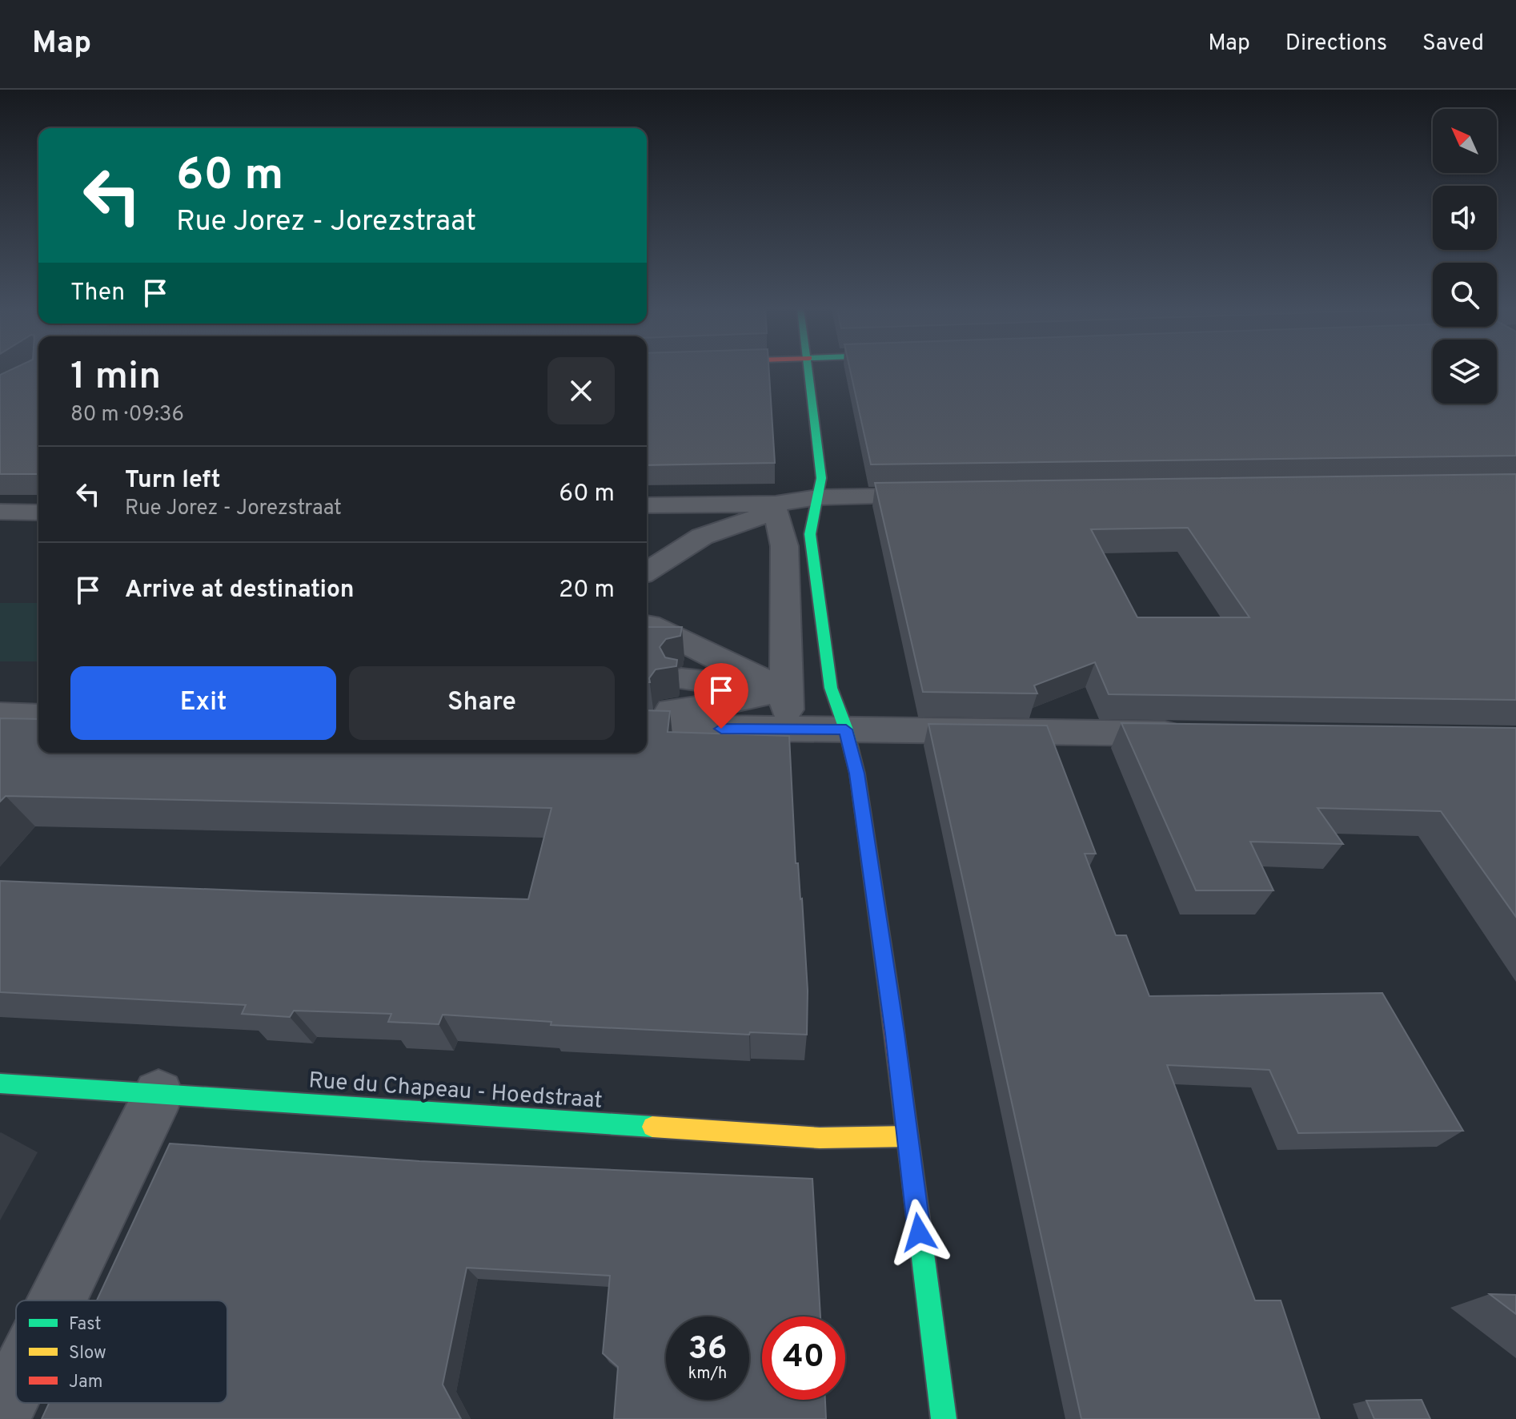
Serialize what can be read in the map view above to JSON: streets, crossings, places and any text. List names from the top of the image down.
{
  "streets": {
    "street": ["Rue du Chapeau - Hoedstraat"]
  },
  "legend": ["Fast", "Slow", "Jam"],
  "north": "top left",
  "page": {
    "header": "Map",
    "nav": ["Map", "Directions", "Saved"],
    "turn": ["60 m", "Rue Jorez - Jorezstraat"],
    "then": "Then",
    "heading": ["1 min", "80 m · 09:36"],
    "list": [
      {
        "name": "Turn left",
        "note": "Rue Jorez - Jorezstraat",
        "value": "60 m"
      },
      {
        "name": "Arrive at destination",
        "value": "20 m"
      }
    ],
    "buttons": ["Exit", "Share"],
    "speed": "36 km/h",
    "limit": "40"
  }
}
